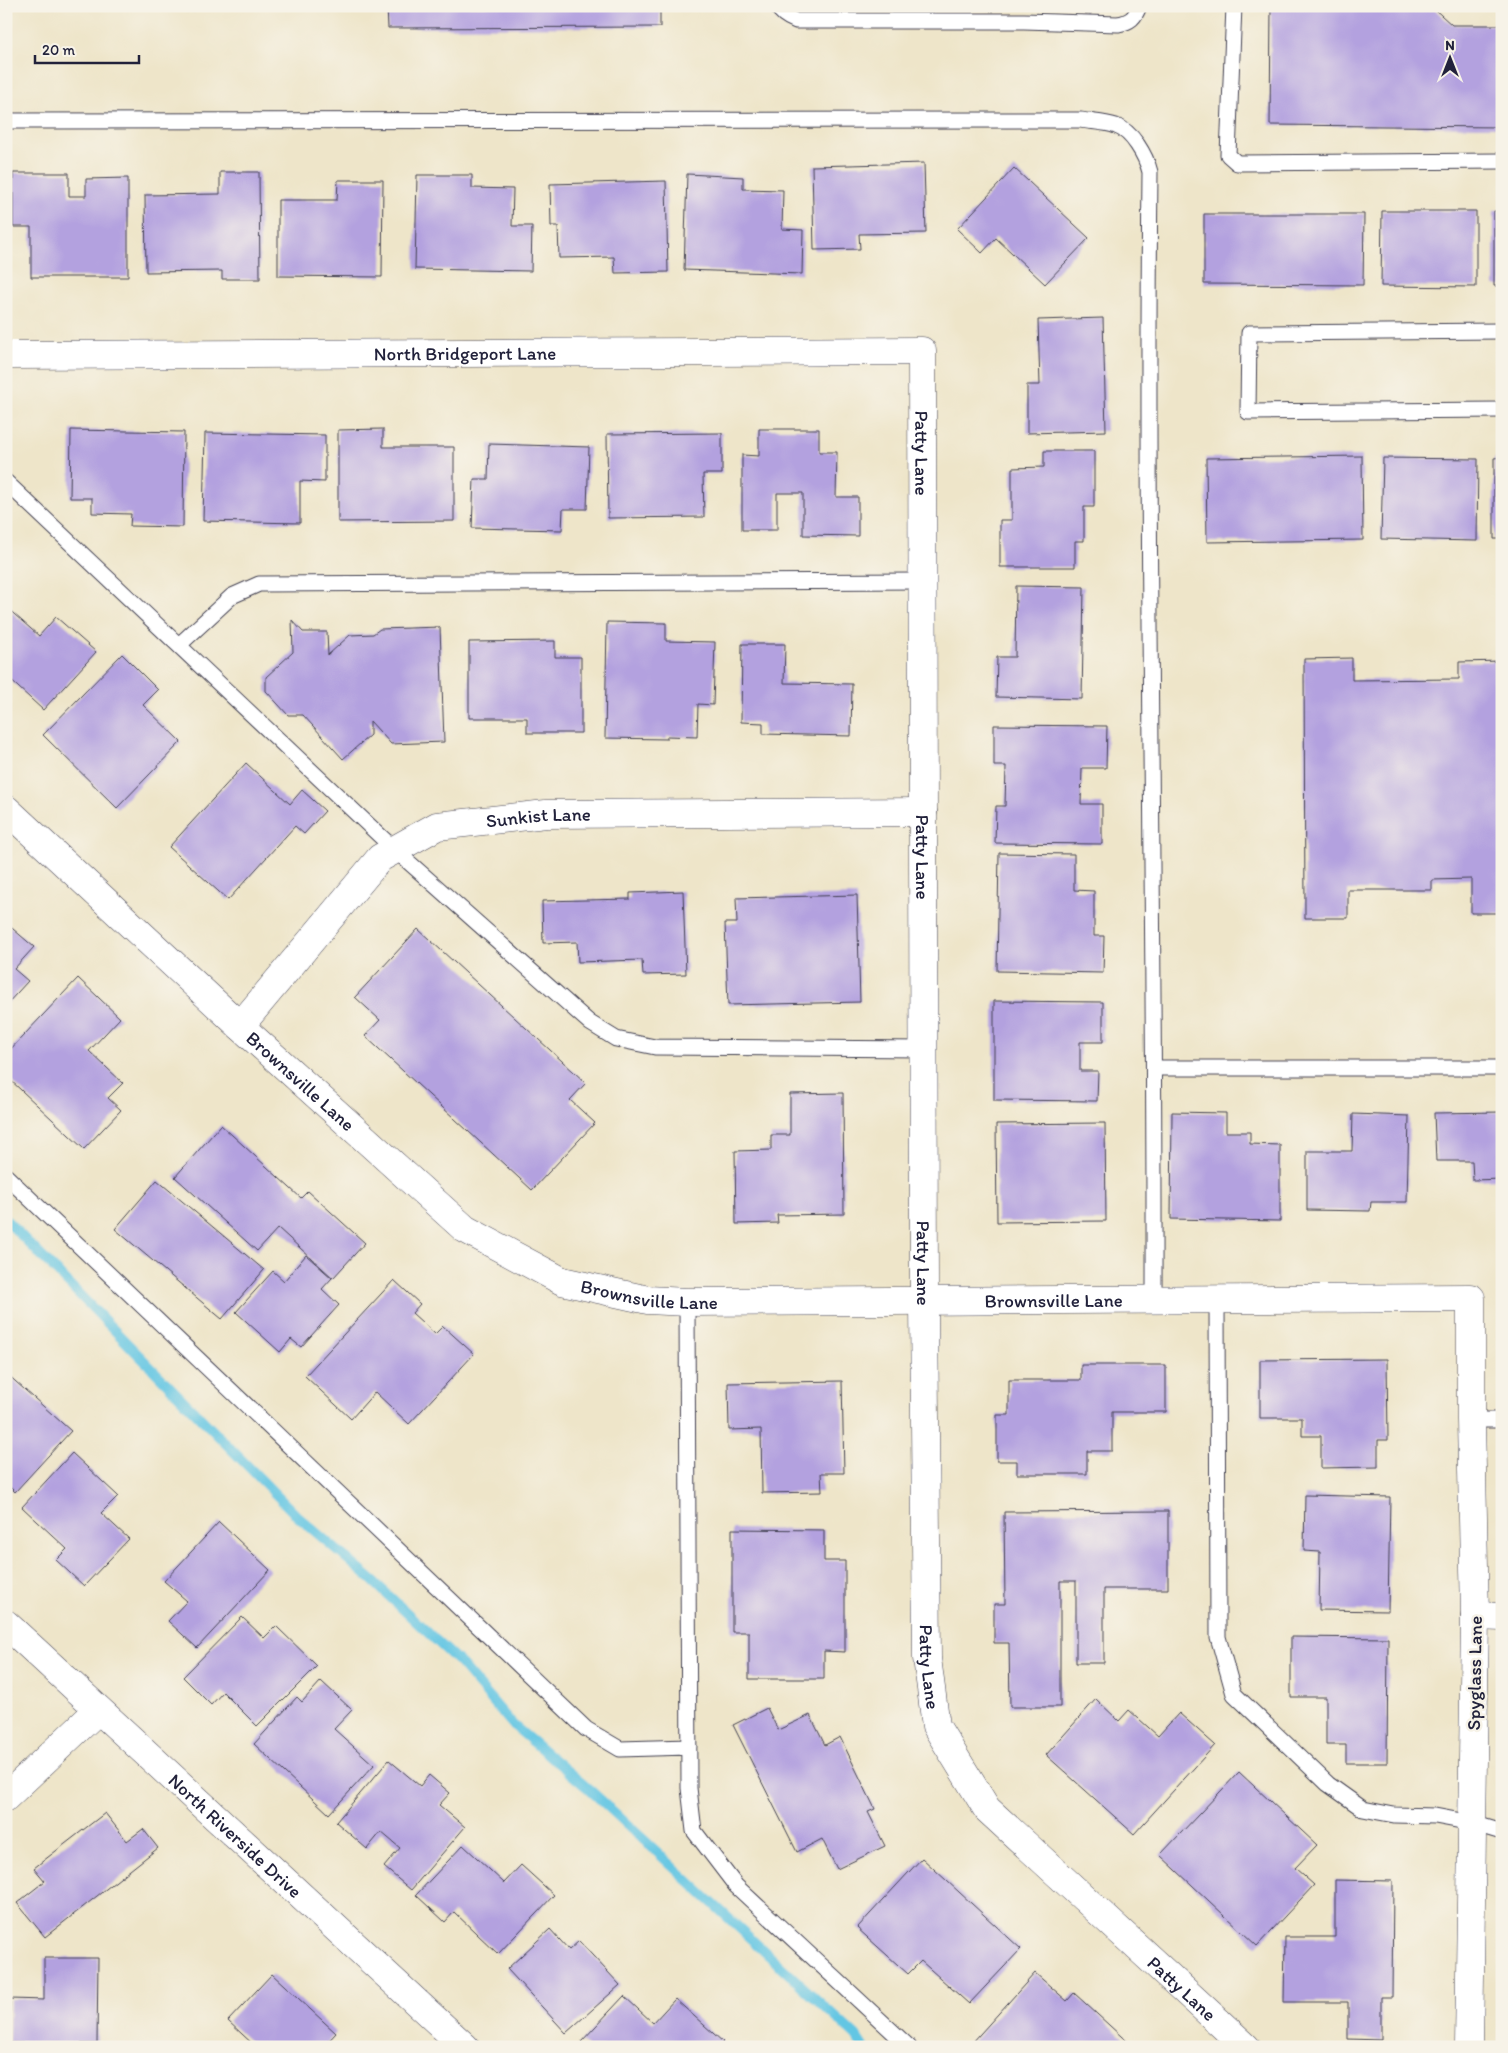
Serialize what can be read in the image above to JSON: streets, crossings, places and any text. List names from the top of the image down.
{
  "streets": {
    "street": [
      "North Bridgeport Lane",
      "Patty Lane",
      "Sunkist Lane",
      "Brownsville Lane",
      "Spyglass Lane",
      "North Riverside Drive"
    ]
  },
  "crossings": [
    ["North Bridgeport Lane", "Patty Lane"],
    ["Patty Lane", "Sunkist Lane"],
    ["Patty Lane", "Brownsville Lane"],
    ["Sunkist Lane", "Brownsville Lane"],
    ["Brownsville Lane", "Spyglass Lane"]
  ],
  "scale_bar": "20 m",
  "north": "top"
}
